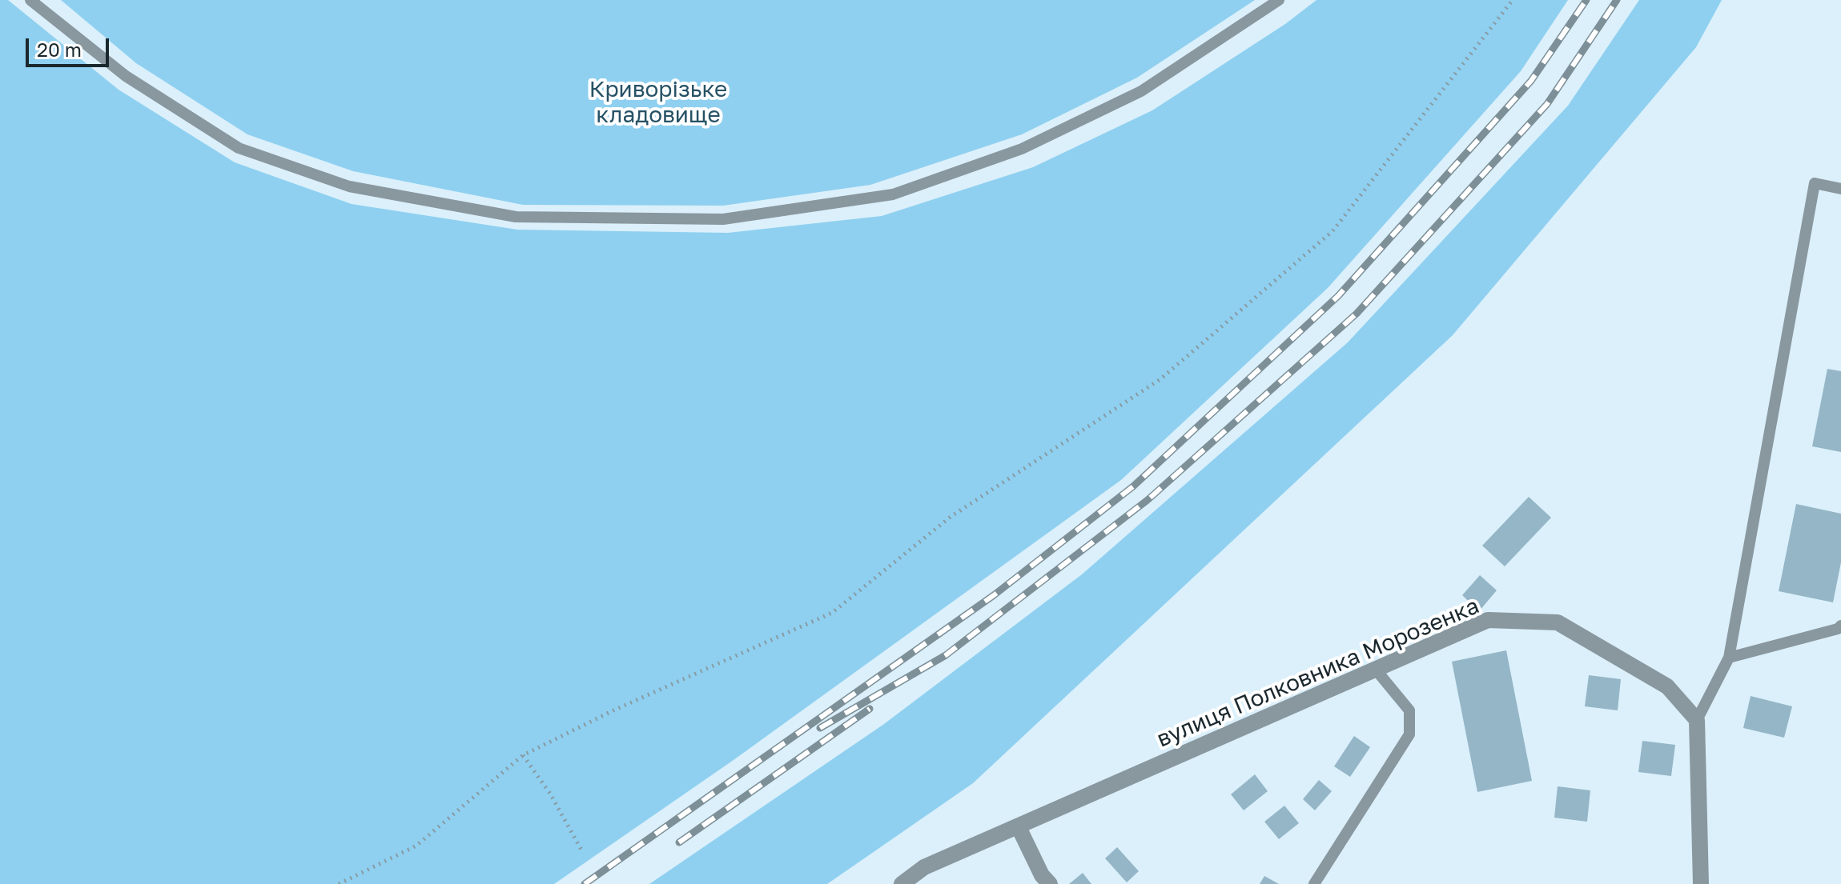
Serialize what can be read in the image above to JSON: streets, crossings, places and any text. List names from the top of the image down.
{
  "streets": {
    "street": ["вулиця Полковника Морозенка"]
  },
  "parks": ["Криворізьке кладовище"],
  "scale_bar": "20 m"
}
